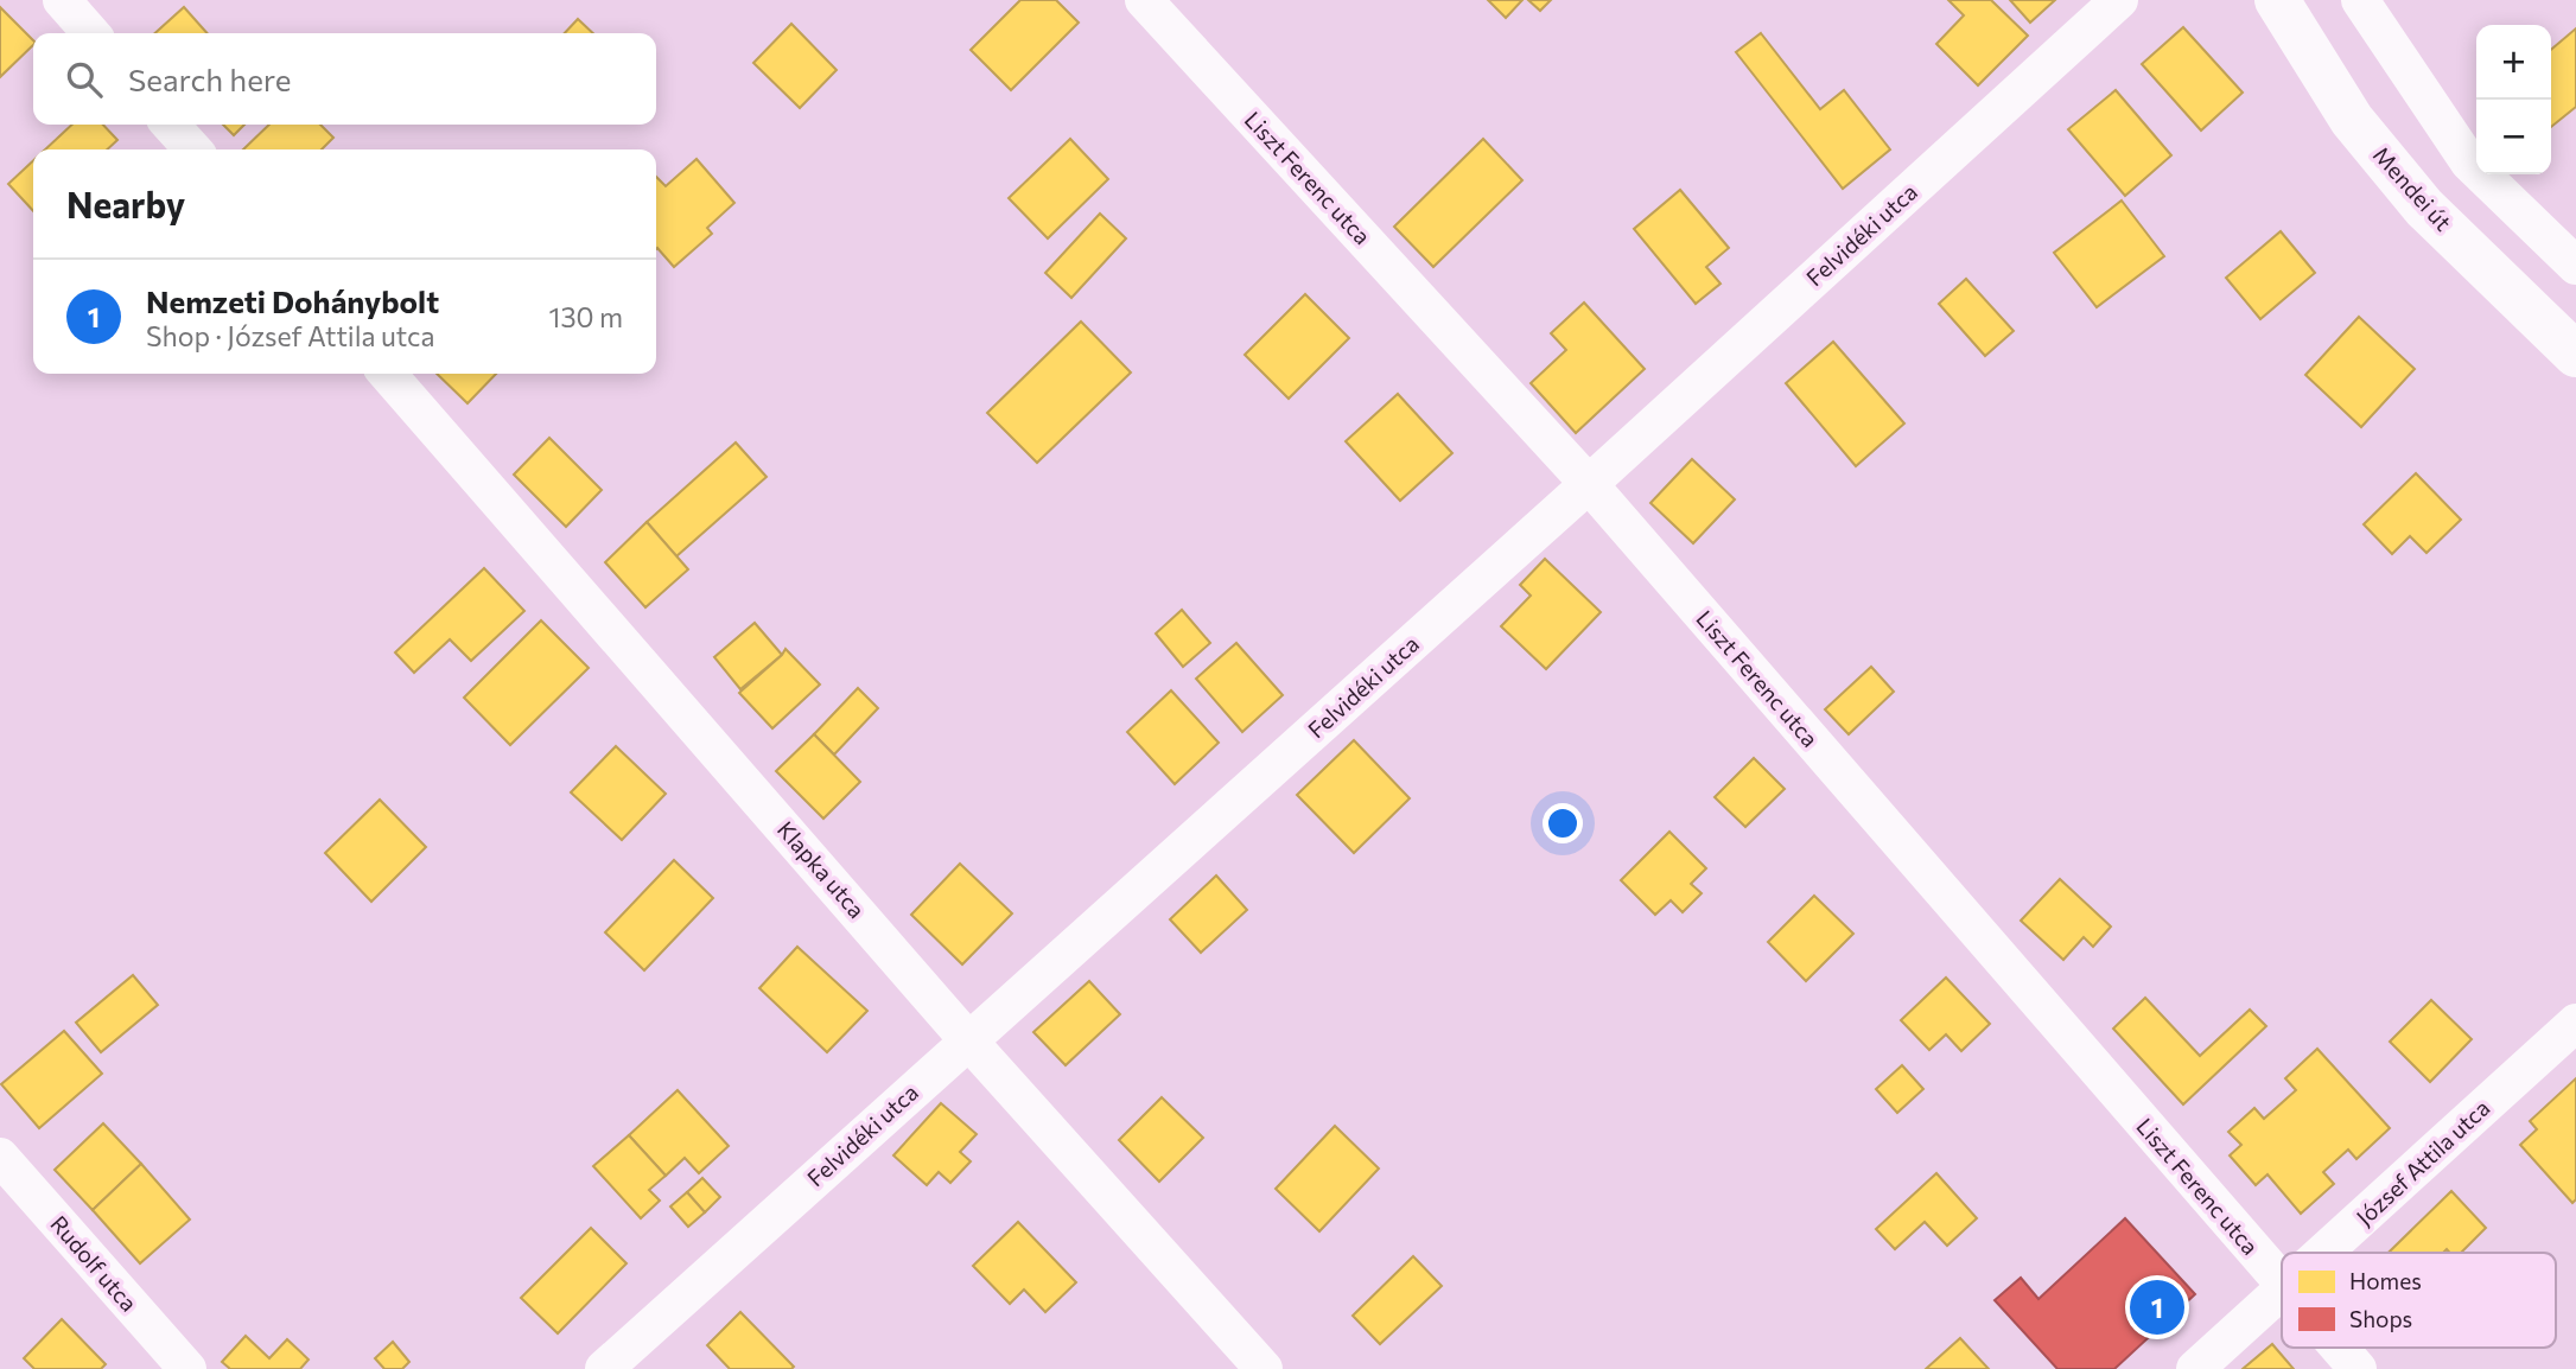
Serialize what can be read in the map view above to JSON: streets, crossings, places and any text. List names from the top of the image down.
{
  "streets": {
    "main road": ["Mendei út"],
    "street": [
      "Liszt Ferenc utca",
      "Felvidéki utca",
      "Klapka utca",
      "József Attila utca",
      "Rudolf utca"
    ]
  },
  "crossings": [
    ["Liszt Ferenc utca", "Felvidéki utca"],
    ["Felvidéki utca", "Klapka utca"]
  ],
  "legend": ["Homes", "Shops"],
  "page": {
    "map_buttons": ["+", "−"],
    "search": "Search here",
    "heading": "Nearby",
    "list": [
      {
        "mark": "1",
        "name": "Nemzeti Dohánybolt",
        "note": "Shop · József Attila utca",
        "value": "130 m"
      }
    ],
    "pins": "1"
  }
}
